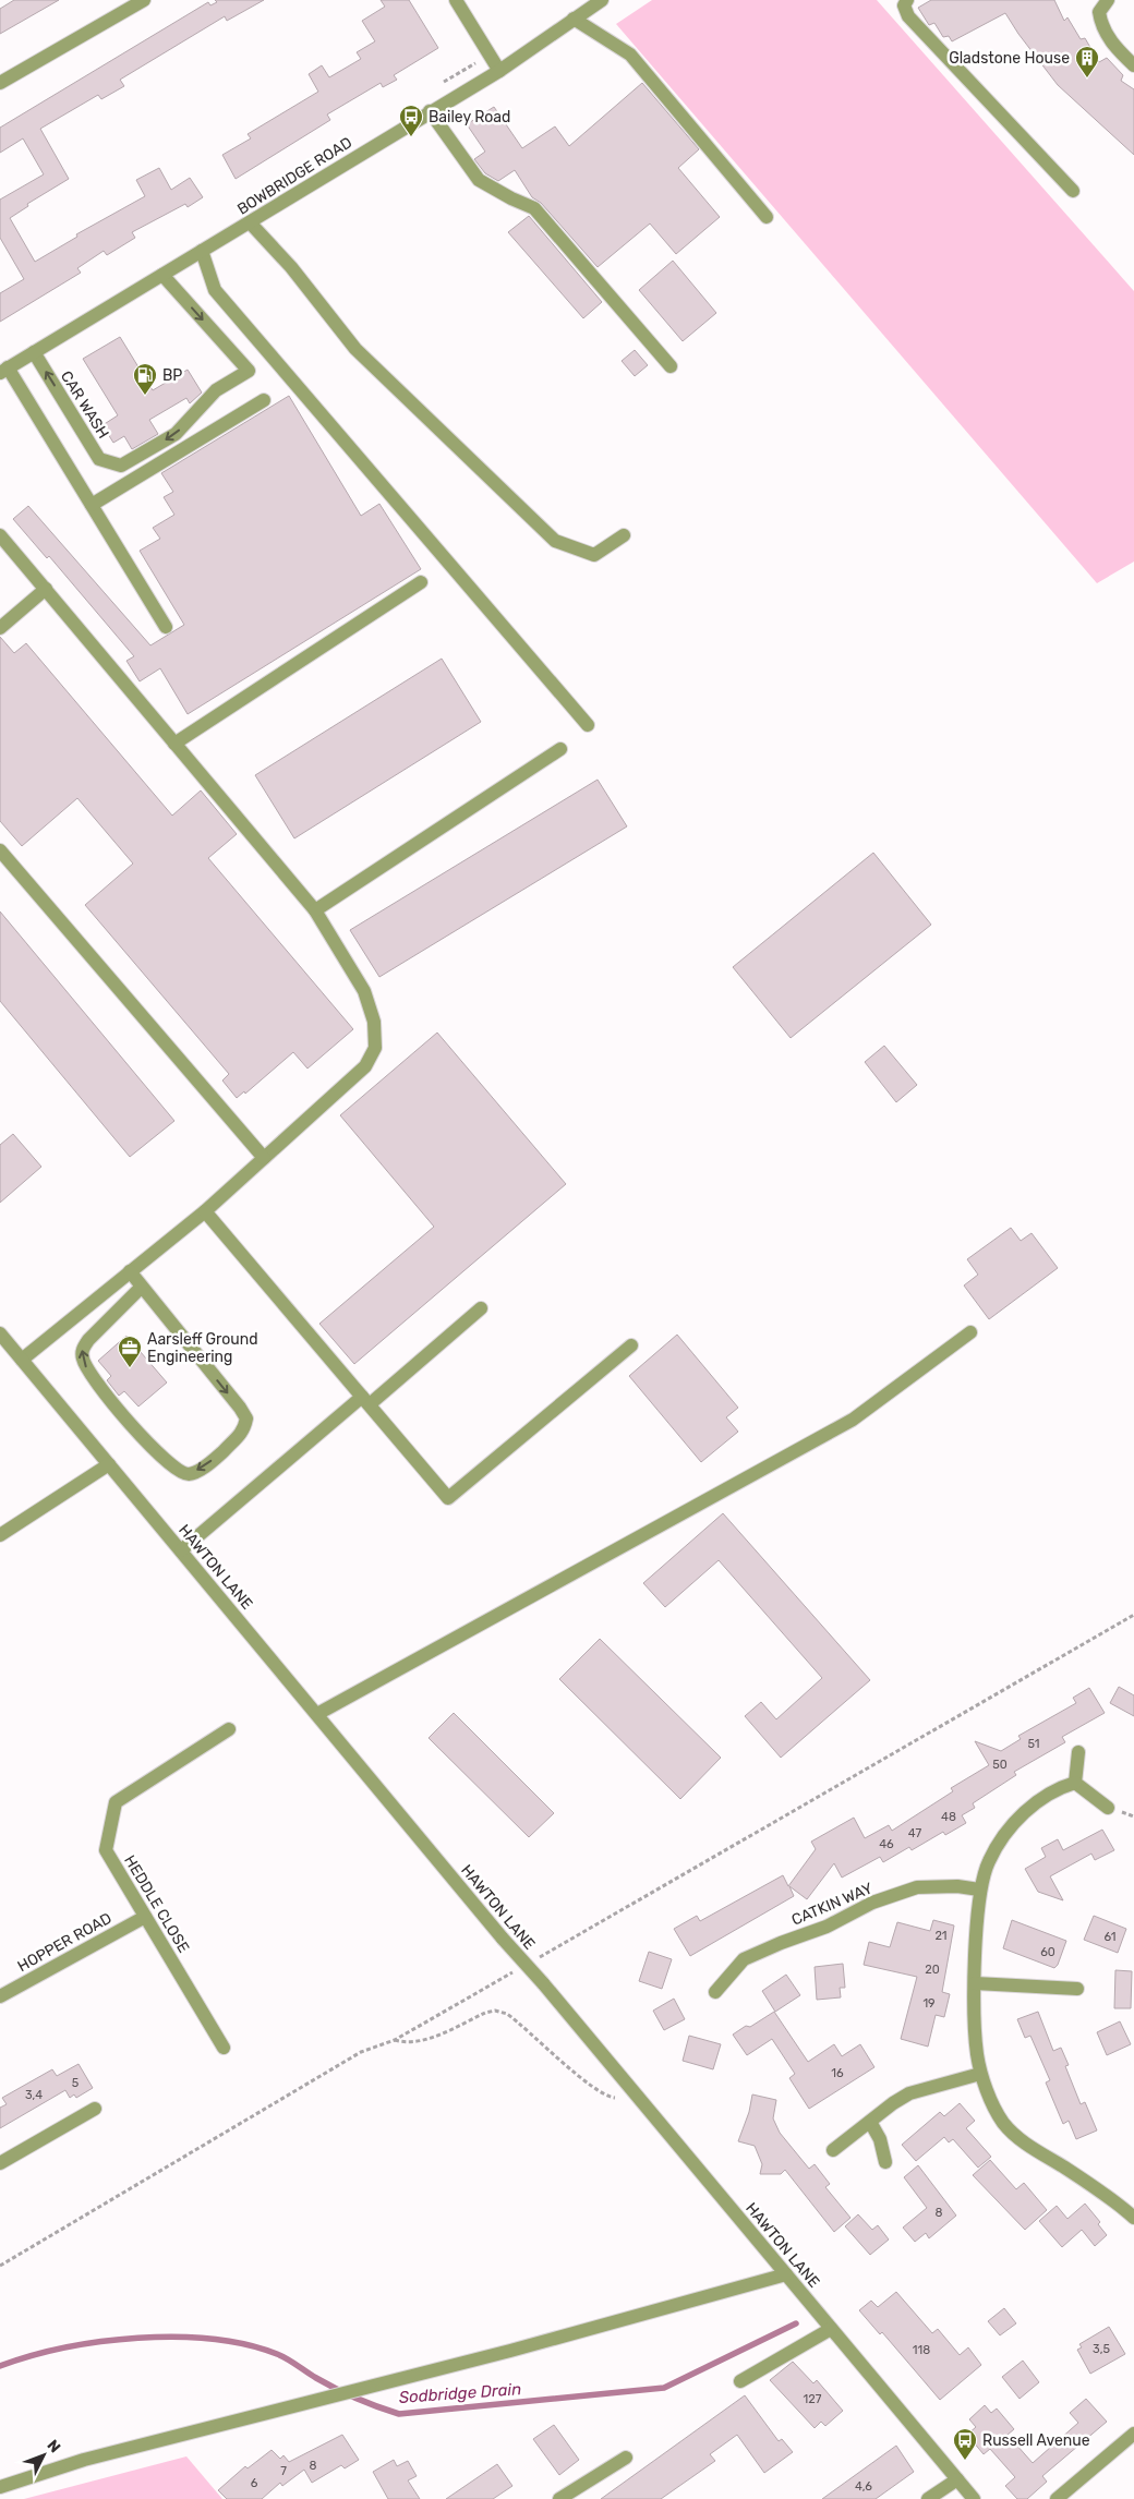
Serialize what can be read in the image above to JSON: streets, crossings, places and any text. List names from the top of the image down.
{
  "streets": {
    "street": [
      "BOWBRIDGE ROAD",
      "CAR WASH",
      "HAWTON LANE",
      "HEDDLE CLOSE",
      "CATKIN WAY",
      "HOPPER ROAD"
    ]
  },
  "crossings": [
    ["BOWBRIDGE ROAD", "CAR WASH"],
    ["HEDDLE CLOSE", "HOPPER ROAD"]
  ],
  "water": ["Sodbridge Drain"],
  "places": {
    "building": ["Gladstone House"],
    "bus stop": ["Bailey Road", "Russell Avenue"],
    "fuel station": ["BP"],
    "office": ["Aarsleff Ground Engineering"]
  },
  "house_numbers": [
    "51",
    "50",
    "48",
    "47",
    "46",
    "21",
    "61",
    "60",
    "20",
    "19",
    "16",
    "5",
    "3,4",
    "8",
    "3,5",
    "118",
    "127",
    "8",
    "7",
    "6",
    "4,6"
  ],
  "north": "top right"
}
